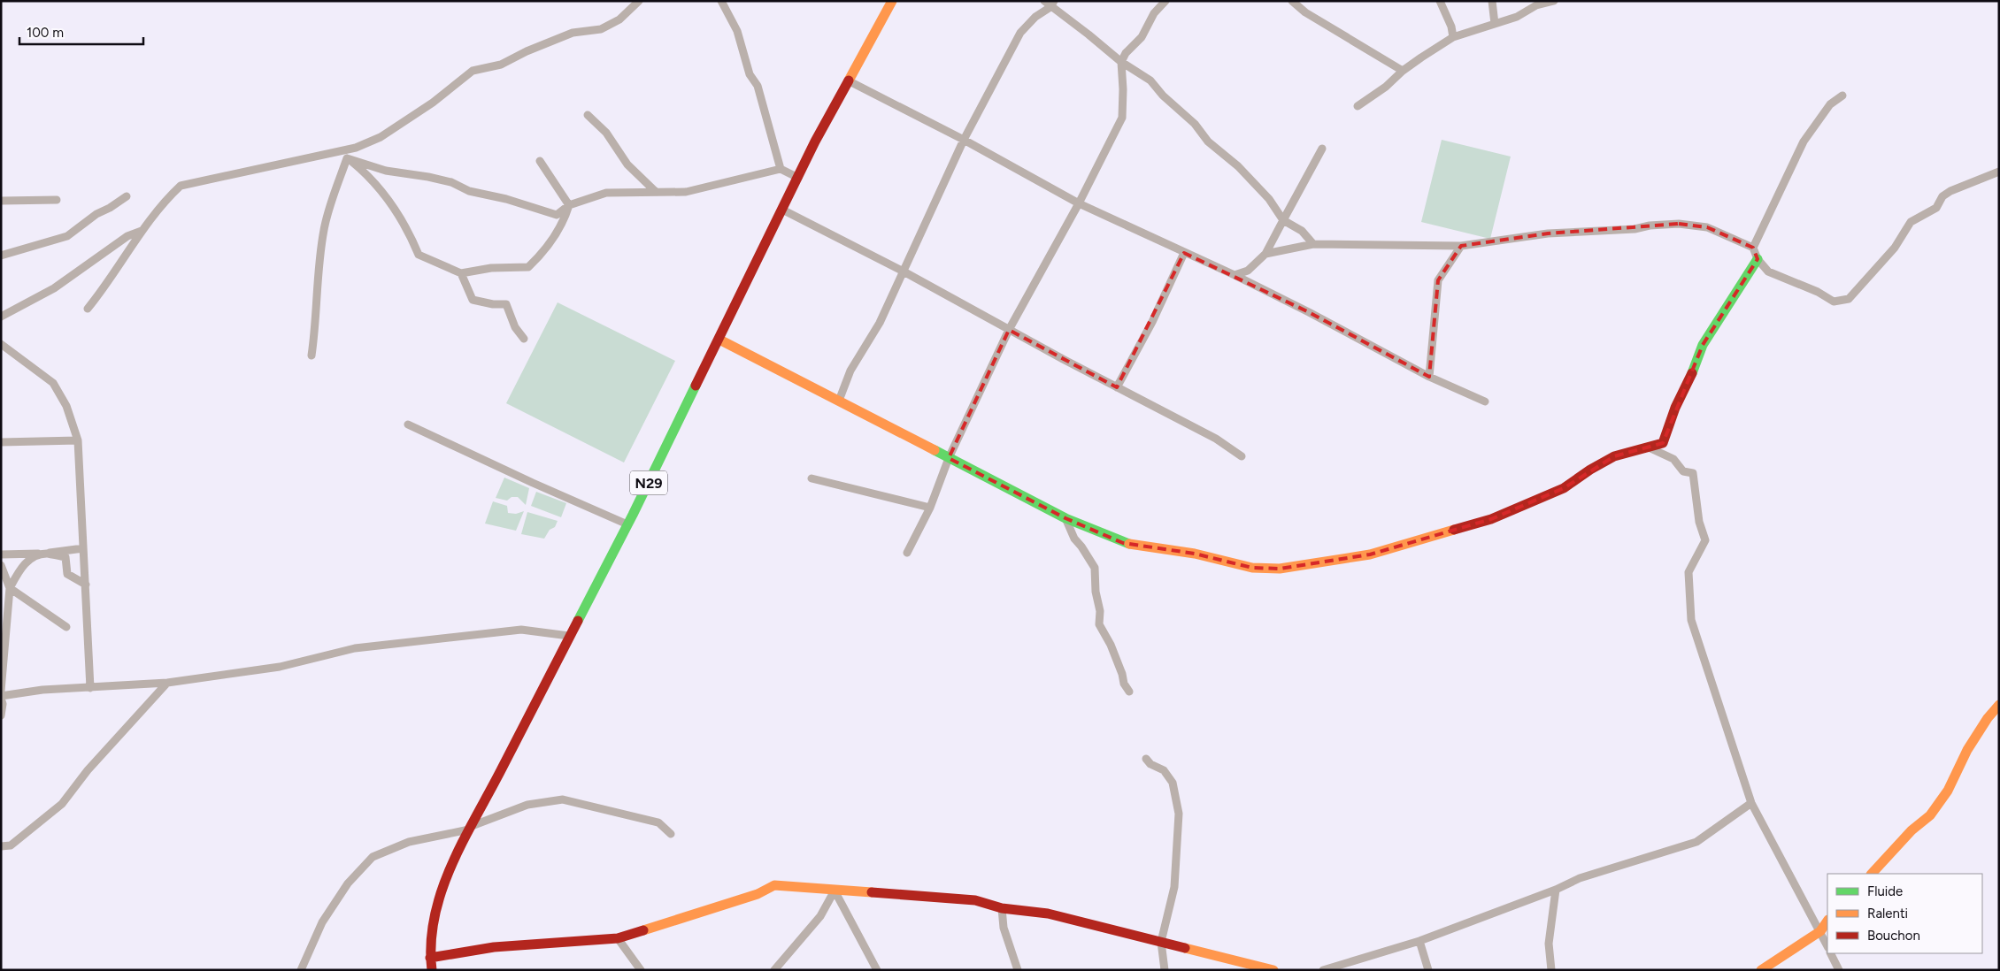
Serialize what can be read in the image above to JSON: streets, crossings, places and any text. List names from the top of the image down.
{
  "streets": {
    "street": ["N29"]
  },
  "legend": ["Fluide", "Ralenti", "Bouchon"],
  "scale_bar": "100 m"
}
